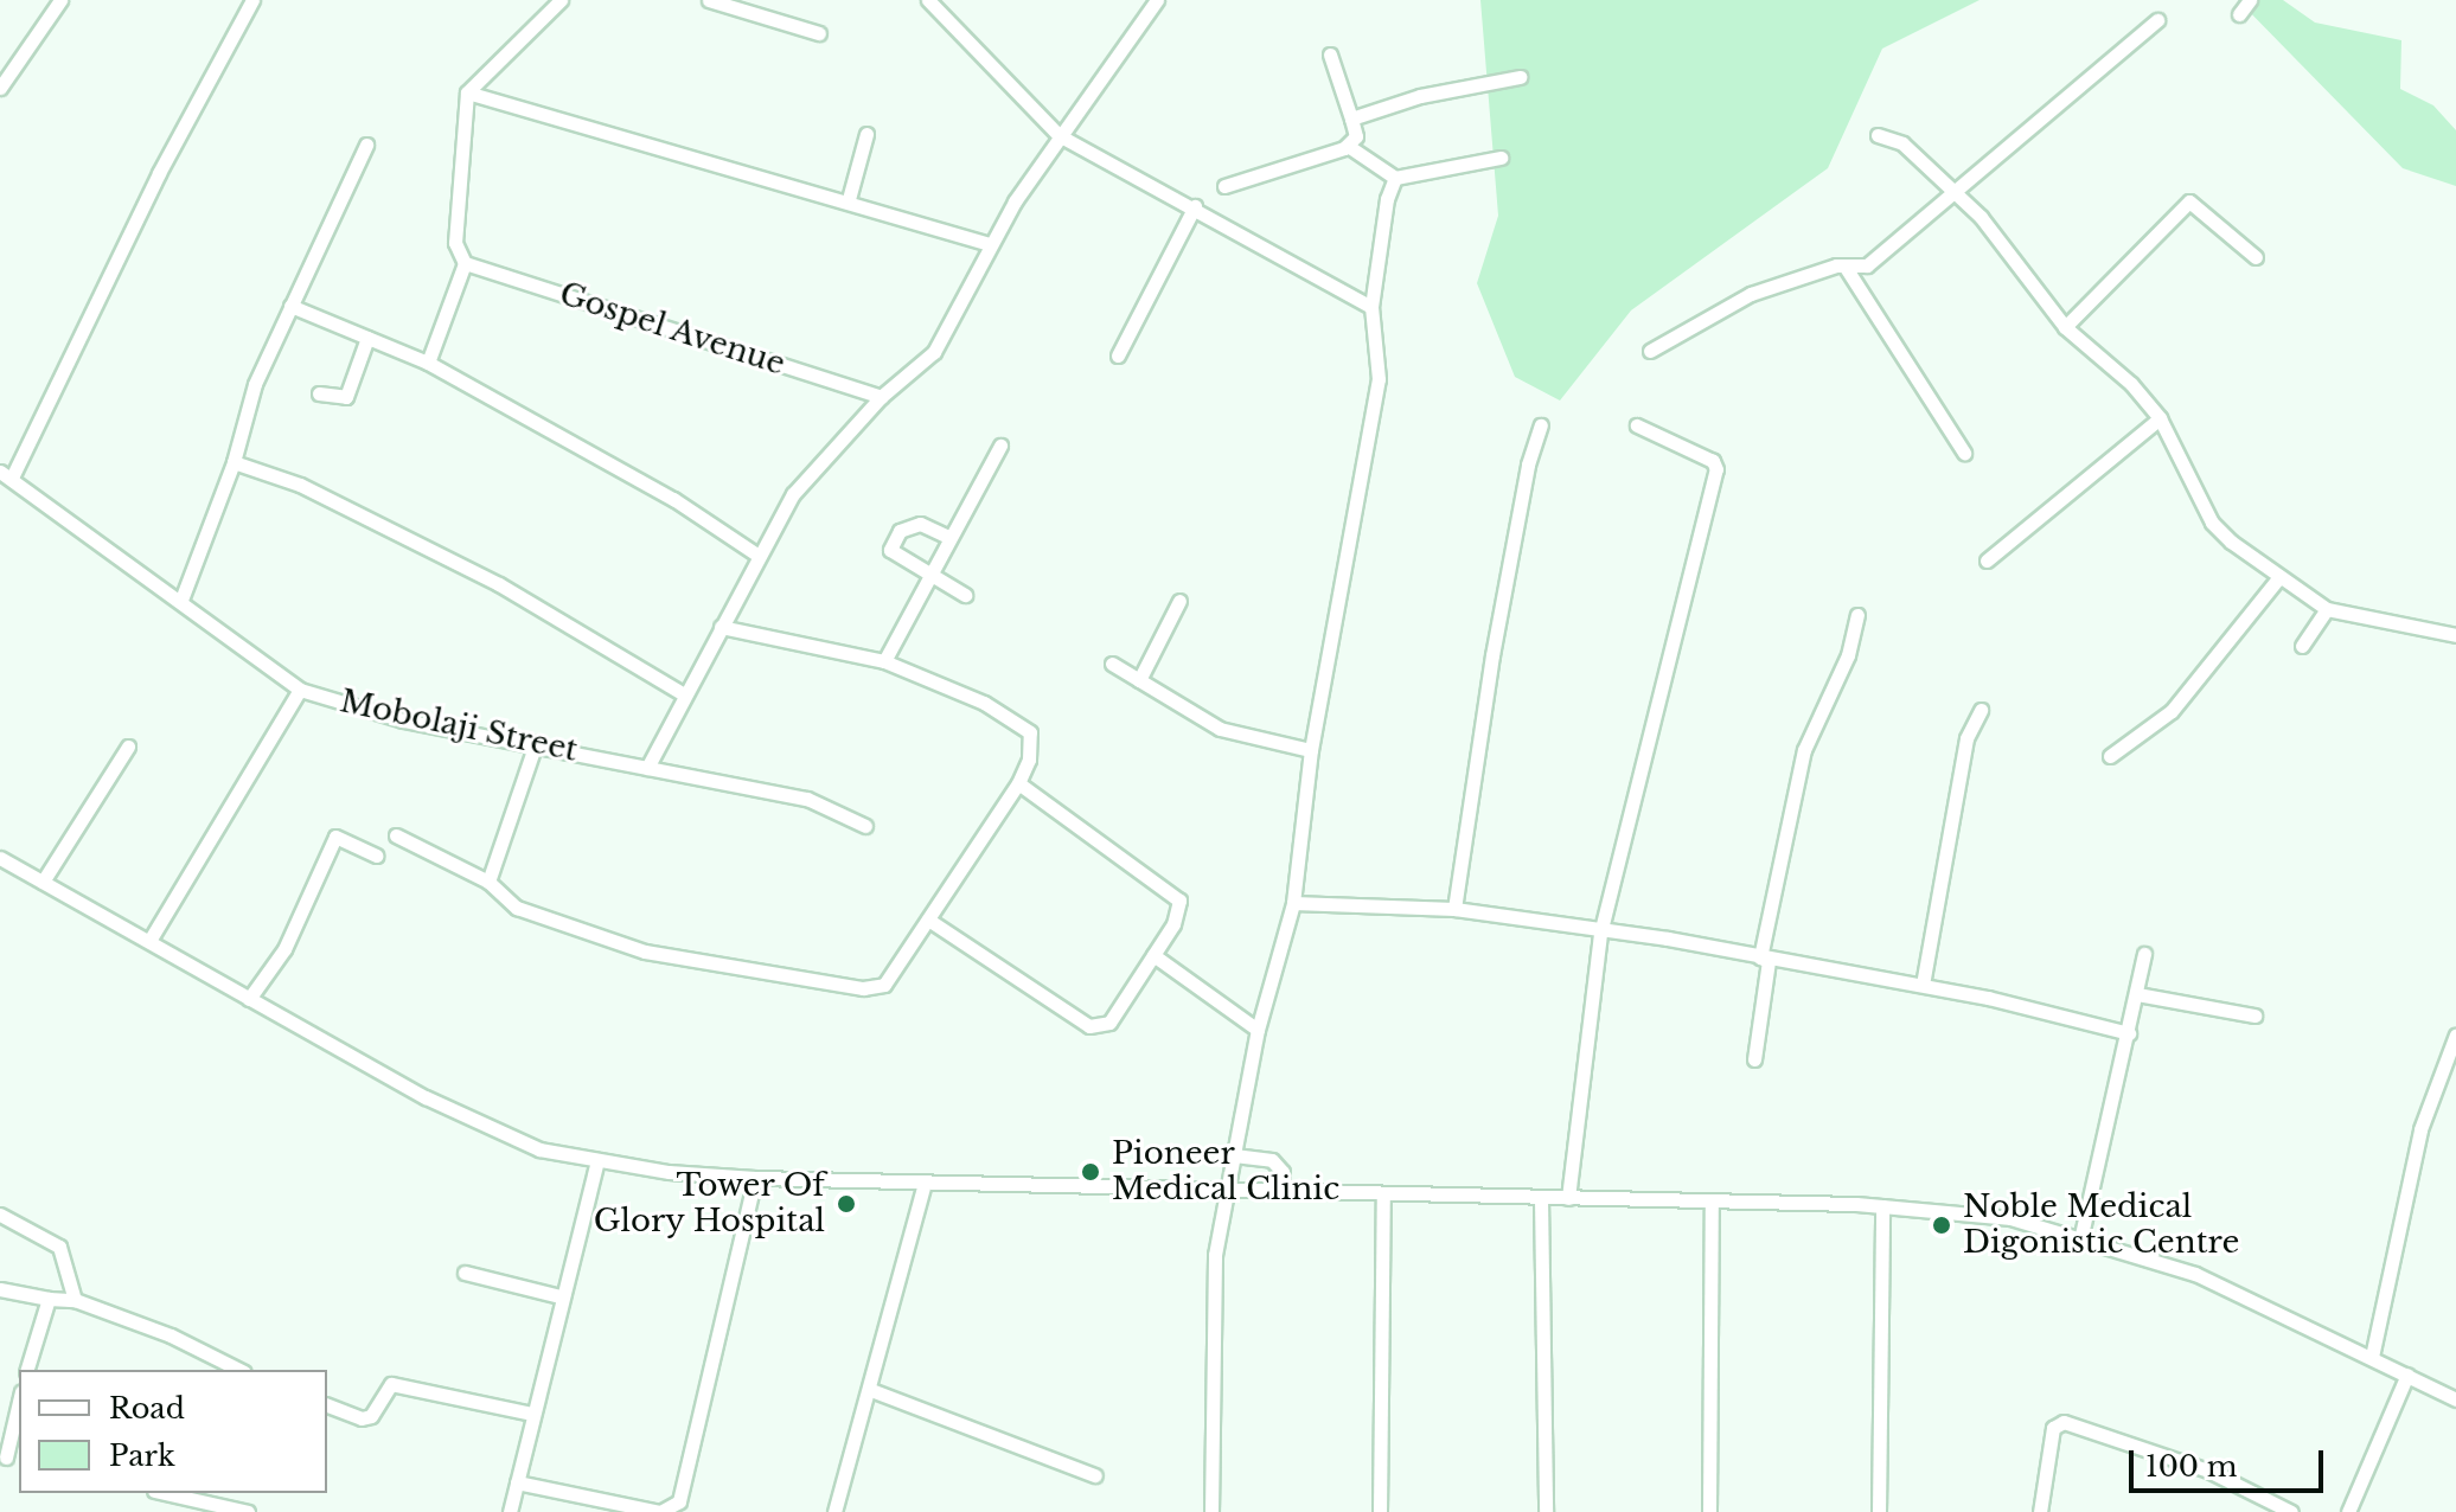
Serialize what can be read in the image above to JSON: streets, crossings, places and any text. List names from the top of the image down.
{
  "streets": {
    "street": ["Gospel Avenue", "Mobolaji Street"]
  },
  "places": ["Pioneer Medical Clinic", "Tower Of Glory Hospital", "Noble Medical Digonistic Centre"],
  "legend": ["Road", "Park"],
  "scale_bar": "100 m"
}
